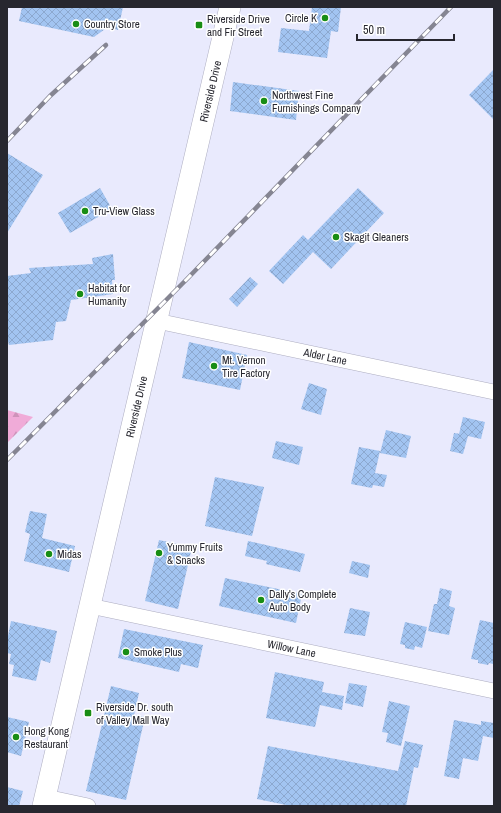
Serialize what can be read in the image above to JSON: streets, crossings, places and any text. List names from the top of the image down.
{
  "streets": {
    "main road": ["Riverside Drive"],
    "street": ["Alder Lane", "Willow Lane"]
  },
  "crossings": [
    ["Riverside Drive", "Alder Lane"],
    ["Riverside Drive", "Willow Lane"]
  ],
  "places": {
    "other": [
      "Circle K",
      "Country Store",
      "Northwest Fine Furnishings Company",
      "Tru-View Glass",
      "Skagit Gleaners",
      "Habitat for Humanity",
      "Mt. Vernon Tire Factory",
      "Yummy Fruits & Snacks",
      "Midas",
      "Dally's Complete Auto Body",
      "Smoke Plus",
      "Hong Kong Restaurant"
    ],
    "transit": ["Riverside Drive and Fir Street", "Riverside Dr. south of Valley Mall Way"]
  },
  "scale_bar": "50 m"
}
